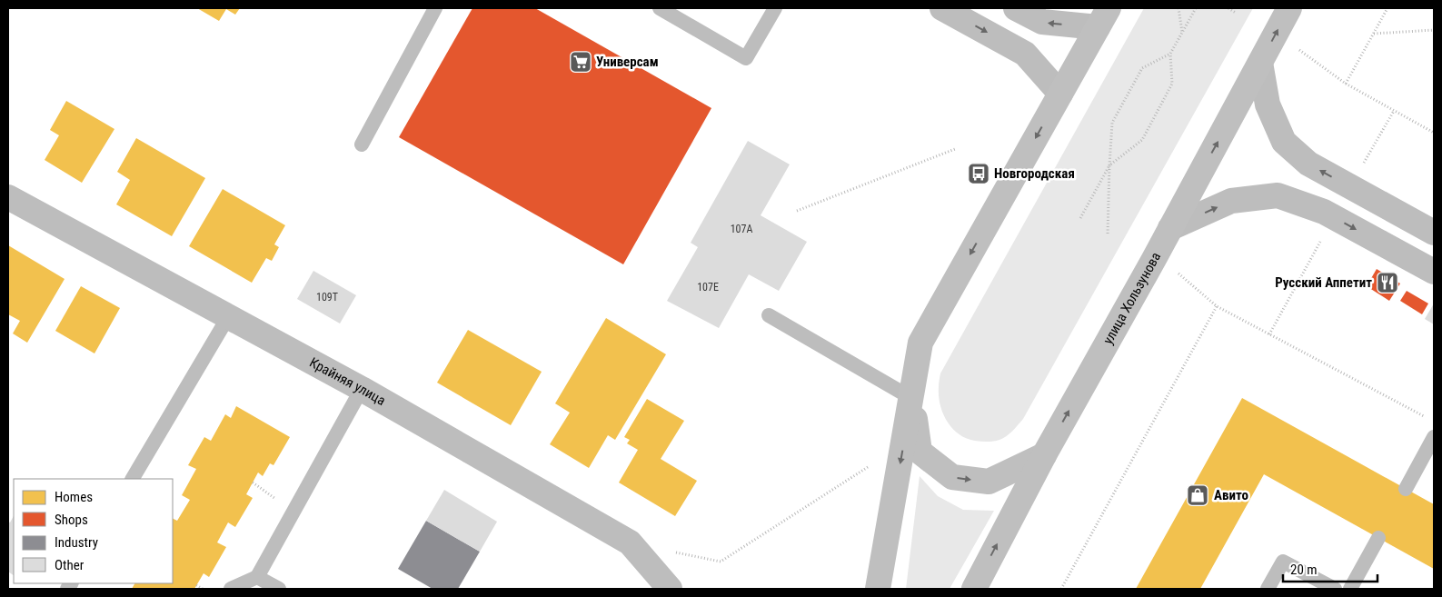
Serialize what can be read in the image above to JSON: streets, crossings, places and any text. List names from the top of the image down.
{
  "streets": {
    "main road": ["улица Хользунова"],
    "street": ["Крайняя улица"]
  },
  "places": {
    "supermarket": ["Универсам"],
    "bus stop": ["Новгородская"],
    "restaurant": ["Русский Аппетит"],
    "shop": ["Авито"]
  },
  "house_numbers": ["107А", "107Е", "109Т"],
  "legend": [
    "Homes",
    "Shops",
    "Industry",
    "Other"
  ],
  "scale_bar": "20 m"
}
